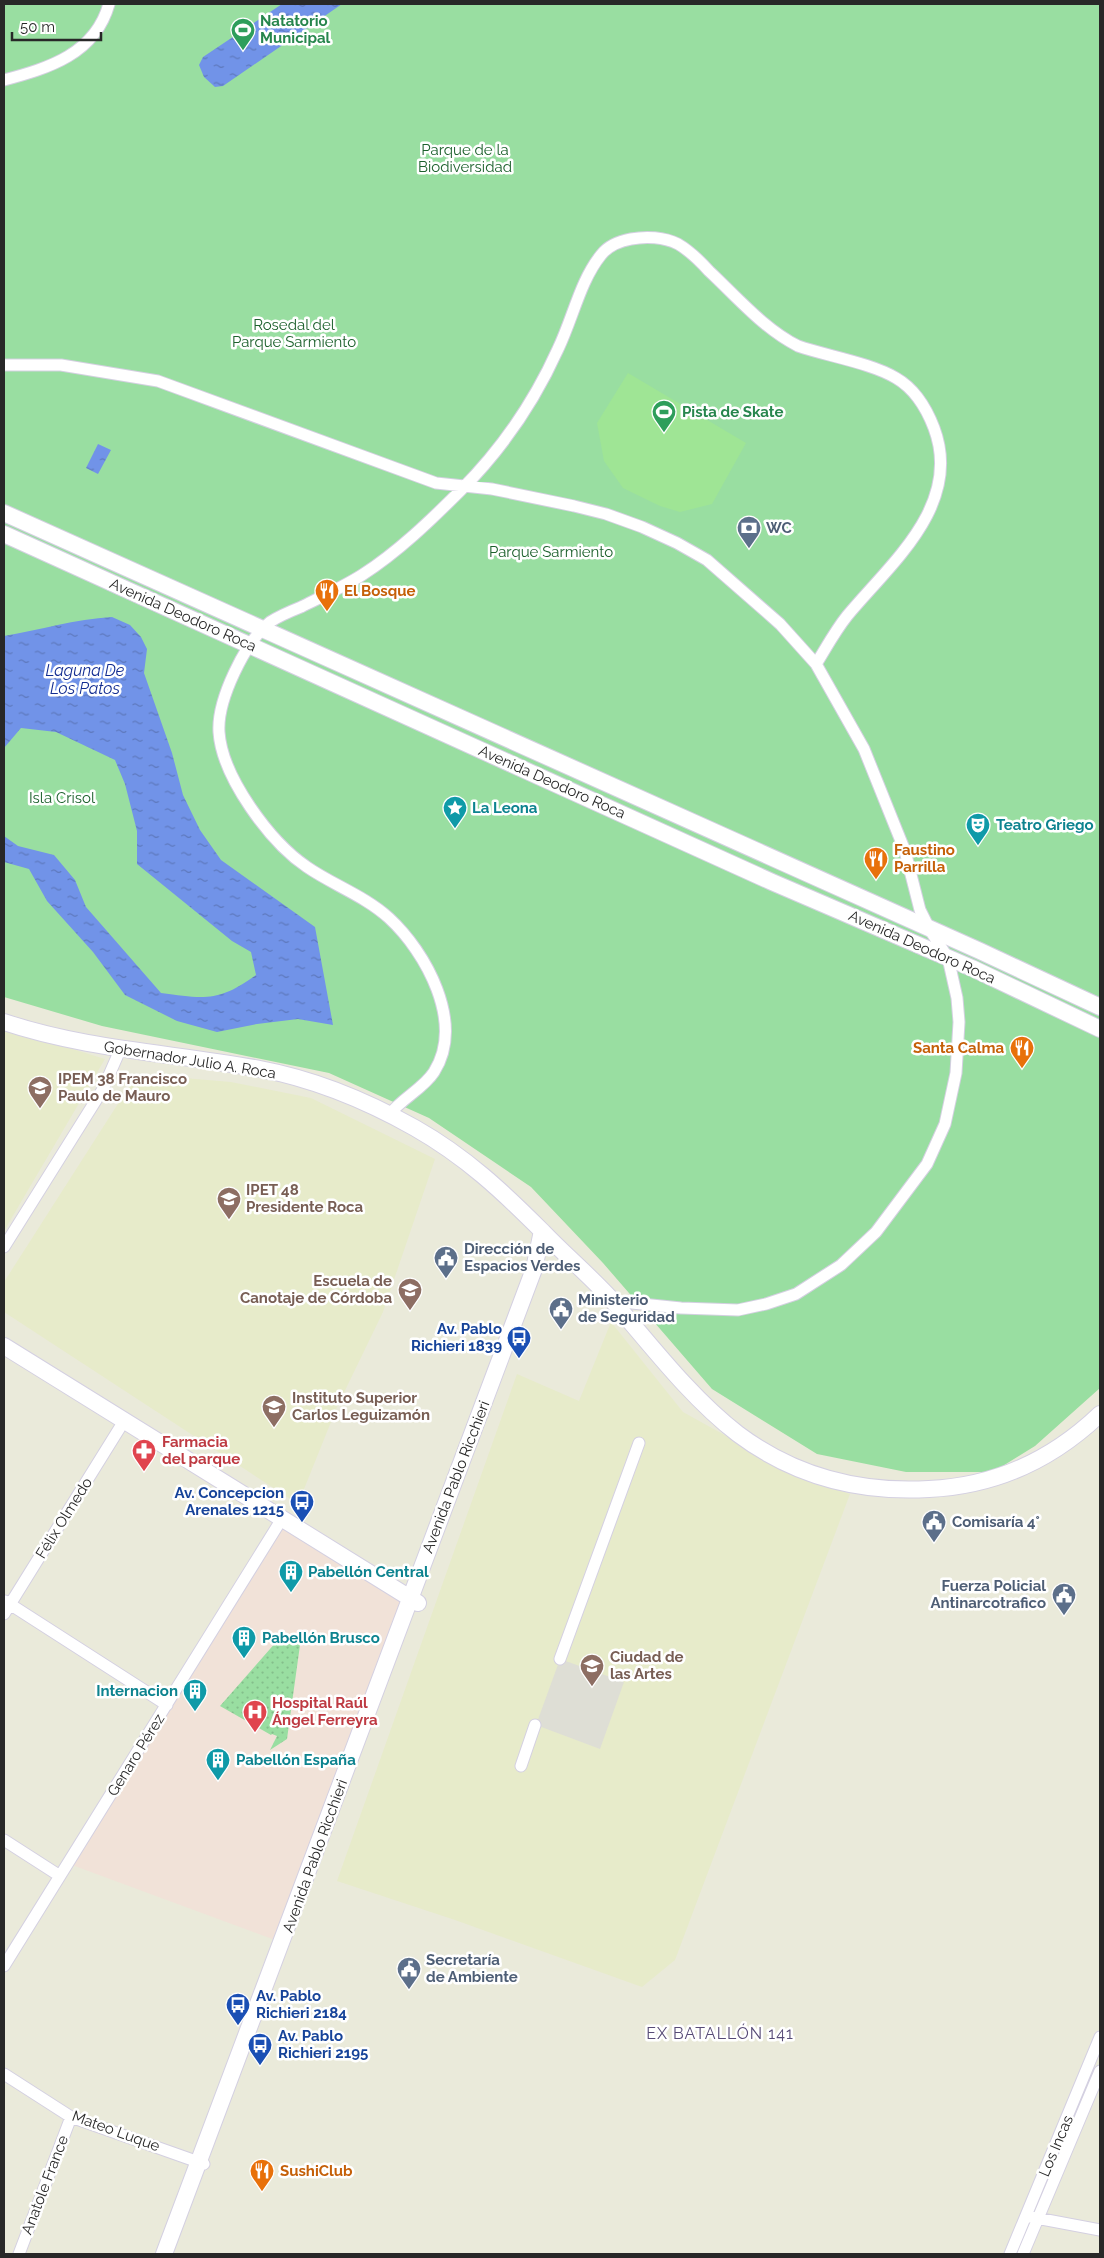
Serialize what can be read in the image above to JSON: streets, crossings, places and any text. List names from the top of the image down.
{
  "streets": {
    "main road": ["Avenida Deodoro Roca", "Gobernador Julio A. Roca", "Avenida Pablo Ricchieri"],
    "street": [
      "Félix Olmedo",
      "Genaro Pérez",
      "Mateo Luque",
      "Los Incas",
      "Anatole France"
    ]
  },
  "crossings": [
    ["Gobernador Julio A. Roca", "Avenida Pablo Ricchieri"],
    ["Avenida Pablo Ricchieri", "Mateo Luque"],
    ["Mateo Luque", "Anatole France"]
  ],
  "districts": ["EX BATALLÓN 141"],
  "water": ["Laguna De Los Patos"],
  "parks": [
    "Parque de la Biodiversidad",
    "Rosedal del Parque Sarmiento",
    "Parque Sarmiento",
    "Isla Crisol"
  ],
  "places": {
    "sports": ["Natatorio Municipal", "Pista de Skate"],
    "bank": ["WC"],
    "restaurant": [
      "El Bosque",
      "Faustino Parrilla",
      "Santa Calma",
      "SushiClub"
    ],
    "place": ["La Leona"],
    "theatre": ["Teatro Griego"],
    "school or university": [
      "IPEM 38 Francisco Paulo de Mauro",
      "IPET 48 Presidente Roca",
      "Escuela de Canotaje de Córdoba",
      "Instituto Superior Carlos Leguizamón",
      "Ciudad de las Artes"
    ],
    "public building": [
      "Dirección de Espacios Verdes",
      "Ministerio de Seguridad",
      "Comisaría 4°",
      "Fuerza Policial Antinarcotrafico",
      "Secretaría de Ambiente"
    ],
    "bus stop": [
      "Av. Pablo Richieri 1839",
      "Av. Concepcion Arenales 1215",
      "Av. Pablo Richieri 2184",
      "Av. Pablo Richieri 2195"
    ],
    "pharmacy": ["Farmacia del parque"],
    "building": [
      "Pabellón Central",
      "Pabellón Brusco",
      "Internacion",
      "Pabellón España"
    ],
    "hospital": ["Hospital Raúl Ángel Ferreyra"]
  },
  "scale_bar": "50 m"
}
